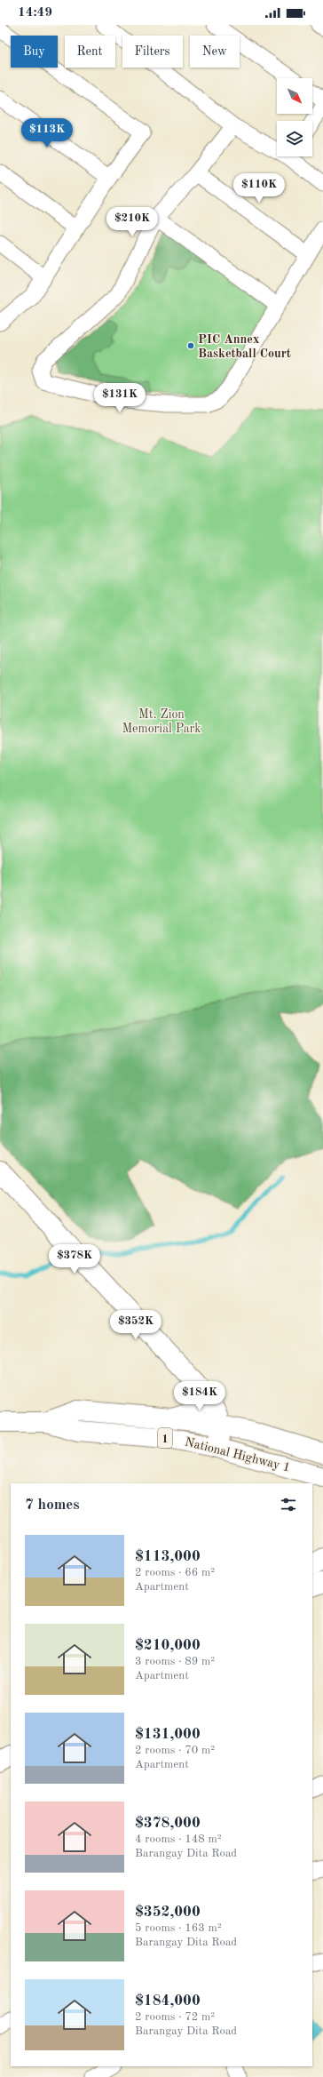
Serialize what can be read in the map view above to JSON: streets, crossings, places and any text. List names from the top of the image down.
{
  "streets": {
    "main road": ["1", "National Highway 1"]
  },
  "parks": ["Mt. Zion Memorial Park"],
  "places": ["PIC Annex Basketball Court"],
  "north": "bottom right",
  "page": {
    "status": "14:49",
    "chip": [
      "Buy",
      "Rent",
      "Filters",
      "New"
    ],
    "price": [
      "$113K",
      "$110K",
      "$210K",
      "$131K",
      "$378K",
      "$352K",
      "$184K"
    ],
    "heading": "7 homes",
    "list": [
      {
        "name": "$113,000",
        "note": "2 rooms · 66 m² · Apartment"
      },
      {
        "name": "$210,000",
        "note": "3 rooms · 89 m² · Apartment"
      },
      {
        "name": "$131,000",
        "note": "2 rooms · 70 m² · Apartment"
      },
      {
        "name": "$378,000",
        "note": "4 rooms · 148 m² · Barangay Dita Road"
      },
      {
        "name": "$352,000",
        "note": "5 rooms · 163 m² · Barangay Dita Road"
      },
      {
        "name": "$184,000",
        "note": "2 rooms · 72 m² · Barangay Dita Road"
      }
    ]
  }
}
